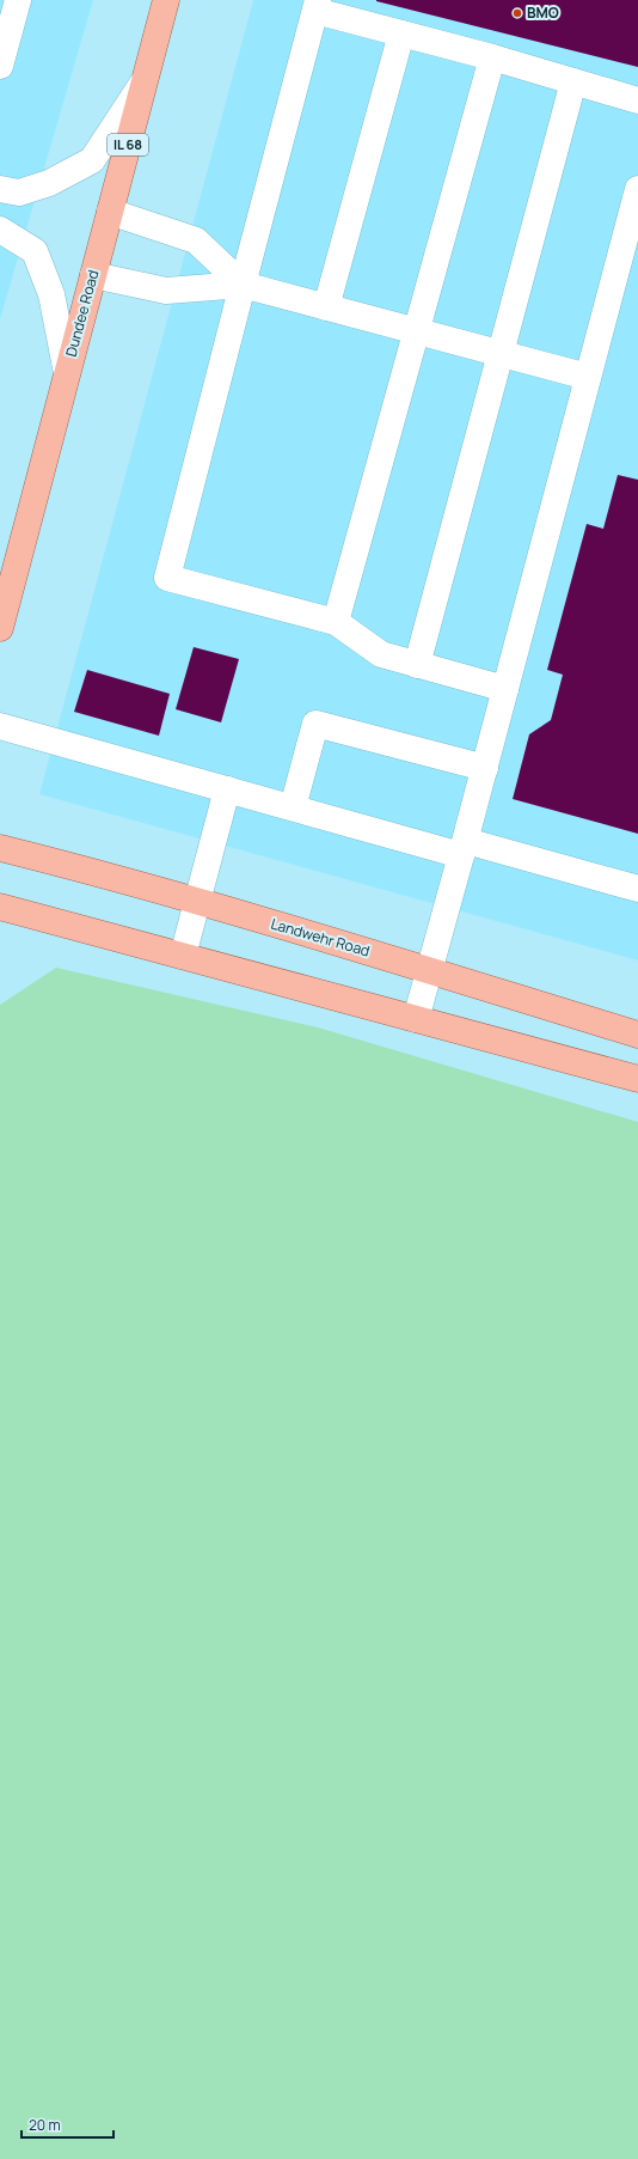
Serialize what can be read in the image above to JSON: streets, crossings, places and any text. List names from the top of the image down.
{
  "streets": {
    "main road": ["IL 68", "Dundee Road", "Landwehr Road"]
  },
  "places": ["BMO"],
  "scale_bar": "20 m"
}
